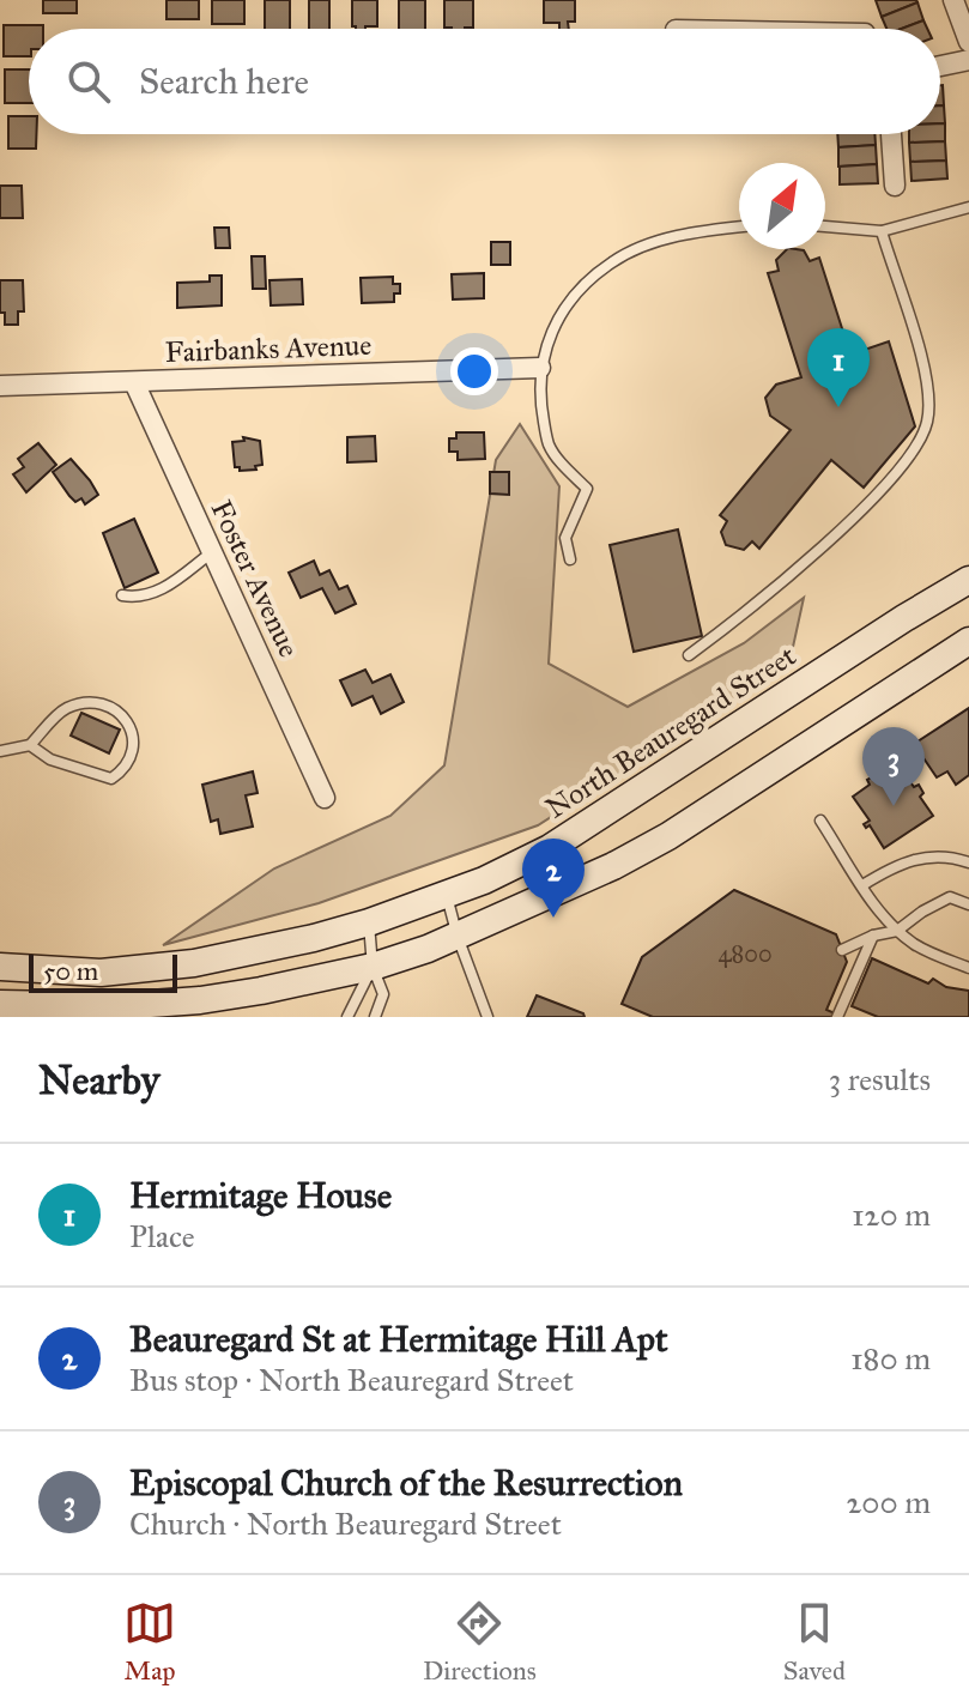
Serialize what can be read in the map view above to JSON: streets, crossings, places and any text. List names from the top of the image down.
{
  "streets": {
    "main road": ["North Beauregard Street"],
    "street": ["Fairbanks Avenue", "Foster Avenue"]
  },
  "crossings": [
    ["Fairbanks Avenue", "Foster Avenue"]
  ],
  "house_numbers": ["4800"],
  "scale_bar": "50 m",
  "north": "top right",
  "page": {
    "search": "Search here",
    "pins": ["1", "3", "2"],
    "scale": "50 m",
    "heading": ["Nearby", "3 results"],
    "list": [
      {
        "mark": "1",
        "name": "Hermitage House",
        "note": "Place",
        "value": "120 m"
      },
      {
        "mark": "2",
        "name": "Beauregard St at Hermitage Hill Apt",
        "note": "Bus stop · North Beauregard Street",
        "value": "180 m"
      },
      {
        "mark": "3",
        "name": "Episcopal Church of the Resurrection",
        "note": "Church · North Beauregard Street",
        "value": "200 m"
      }
    ],
    "nav": ["Map", "Directions", "Saved"]
  }
}
